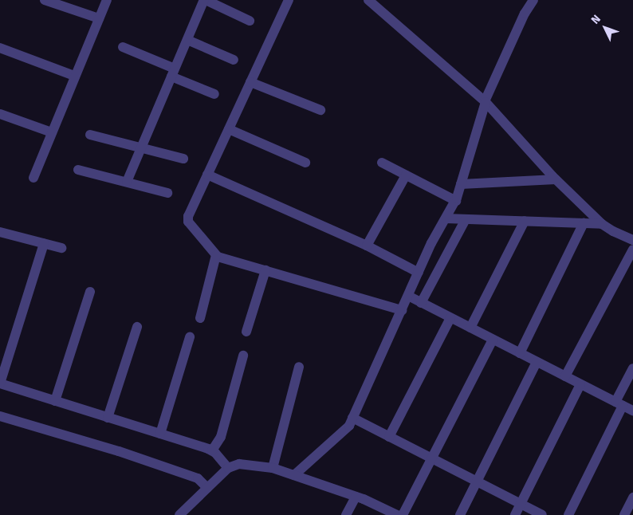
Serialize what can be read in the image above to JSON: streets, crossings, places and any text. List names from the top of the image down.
{
  "north": "top left"
}
